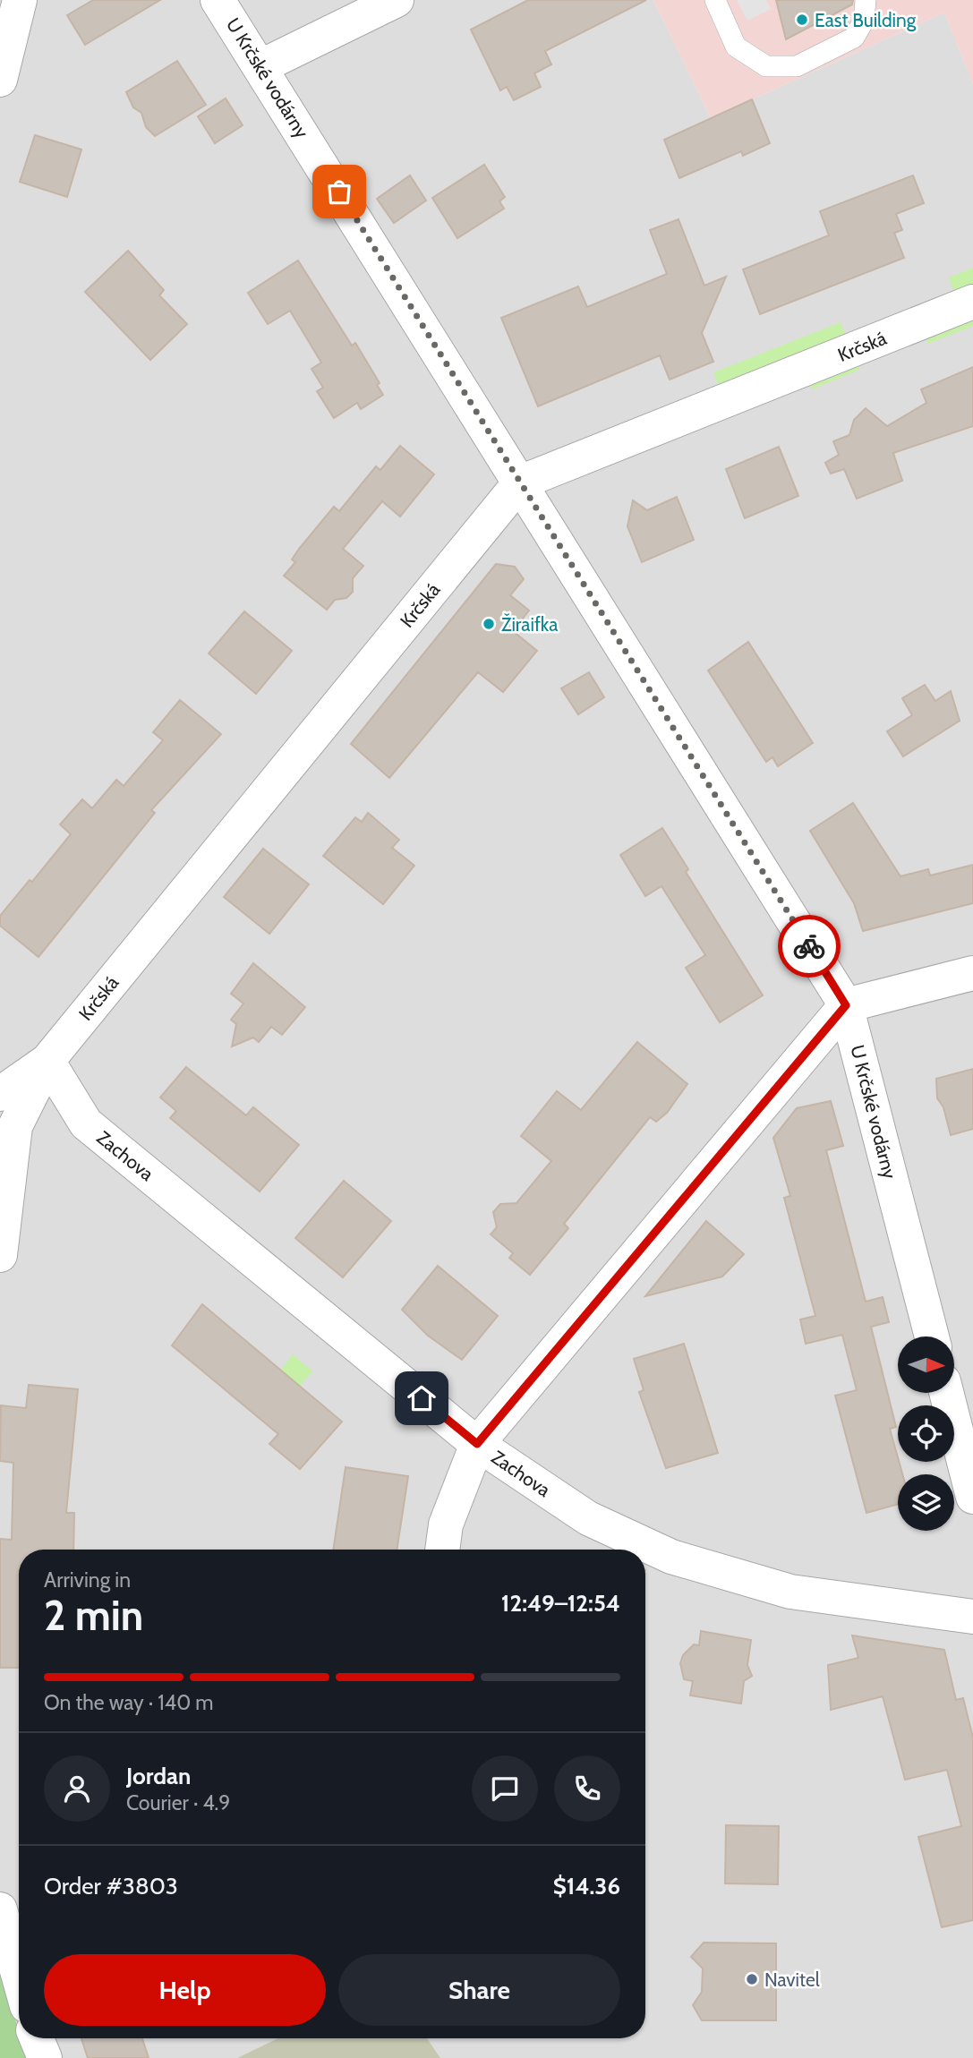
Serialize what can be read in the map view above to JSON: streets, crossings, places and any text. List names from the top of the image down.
{
  "streets": {
    "street": ["U Krčské vodárny", "Krčská", "Zachova"]
  },
  "crossings": [
    ["U Krčské vodárny", "Krčská"],
    ["Krčská", "Zachova"]
  ],
  "places": ["East Building", "Žiraifka", "Navitel"],
  "north": "right",
  "page": {
    "heading": ["2 min", "Arriving in", "12:49–12:54"],
    "panel": [
      "Jordan",
      "Courier · 4.9",
      "Order #3803",
      "$14.36"
    ],
    "bar": "On the way · 140 m",
    "buttons": ["Help", "Share"]
  }
}
